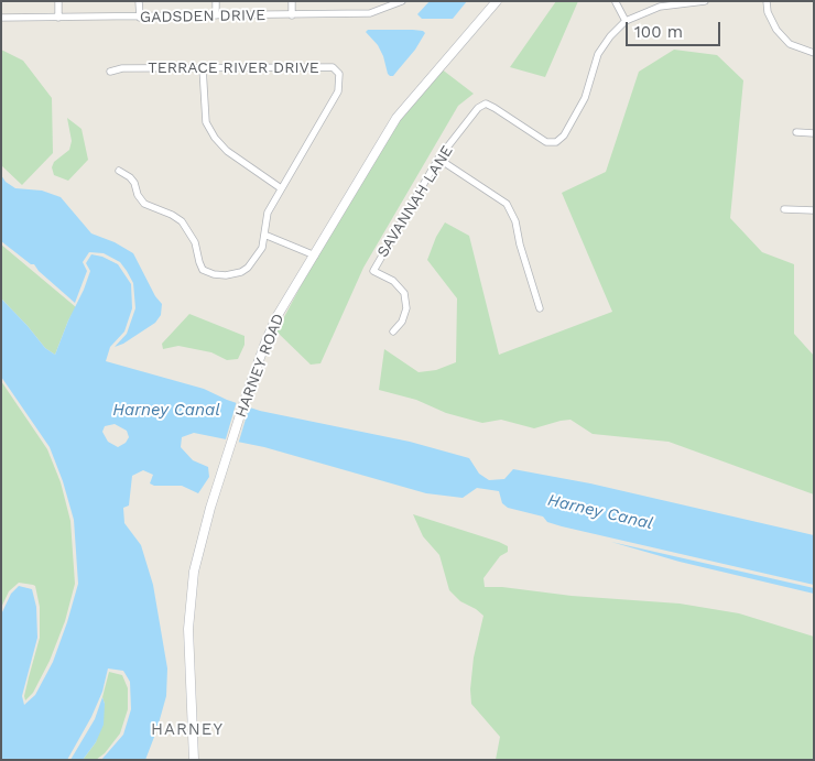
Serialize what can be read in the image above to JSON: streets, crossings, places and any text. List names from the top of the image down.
{
  "streets": {
    "street": [
      "GADSDEN DRIVE",
      "TERRACE RIVER DRIVE",
      "SAVANNAH LANE",
      "HARNEY ROAD"
    ]
  },
  "districts": ["HARNEY"],
  "water": ["Harney Canal"],
  "scale_bar": "100 m"
}
